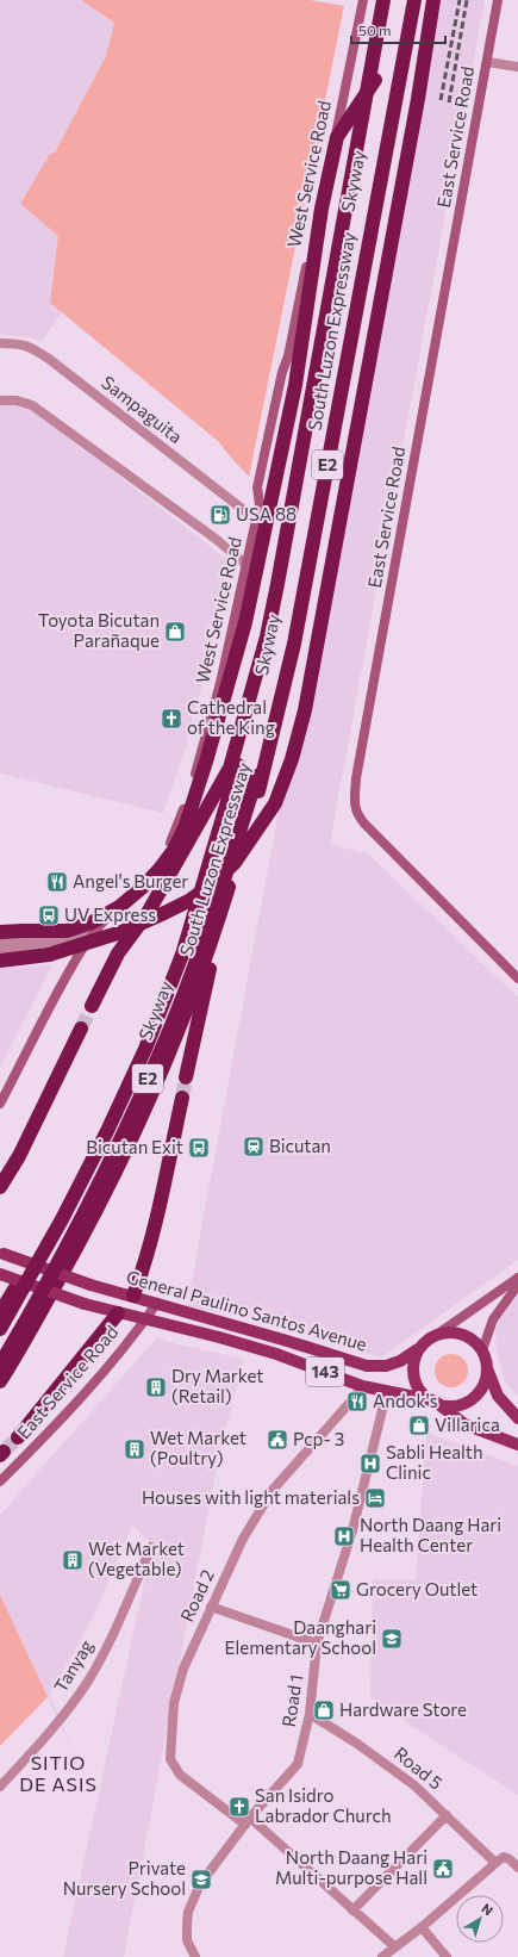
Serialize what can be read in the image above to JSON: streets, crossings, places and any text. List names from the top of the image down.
{
  "streets": {
    "highway": ["Skyway", "South Luzon Expressway", "E2"],
    "main road": [
      "East Service Road",
      "West Service Road",
      "General Paulino Santos Avenue",
      "143"
    ],
    "street": [
      "Sampaguita",
      "Road 2",
      "Tanyag",
      "Road 1",
      "Road 5"
    ]
  },
  "crossings": [
    ["East Service Road", "General Paulino Santos Avenue"],
    ["West Service Road", "Sampaguita"],
    ["General Paulino Santos Avenue", "143"],
    ["General Paulino Santos Avenue", "Road 2"],
    ["General Paulino Santos Avenue", "Road 1"],
    ["Road 2", "Road 1"],
    ["Road 1", "Road 5"]
  ],
  "districts": ["SITIO DE ASIS"],
  "places": {
    "fuel station": ["USA 88"],
    "shop": ["Toyota Bicutan Parañaque", "Villarica", "Hardware Store"],
    "church": ["Cathedral of the King", "San Isidro Labrador Church"],
    "restaurant": ["Angel's Burger", "Andok's"],
    "bus stop": ["UV Express", "Bicutan Exit"],
    "station": ["Bicutan"],
    "building": ["Dry Market (Retail)", "Wet Market (Poultry)", "Wet Market (Vegetable)"],
    "public building": ["Pcp- 3", "North Daang Hari Multi-purpose Hall"],
    "hospital": ["Sabli Health Clinic", "North Daang Hari Health Center"],
    "hotel": ["Houses with light materials"],
    "supermarket": ["Grocery Outlet"],
    "school or university": ["Daanghari Elementary School", "Private Nursery School"]
  },
  "scale_bar": "50 m",
  "north": "top right"
}
